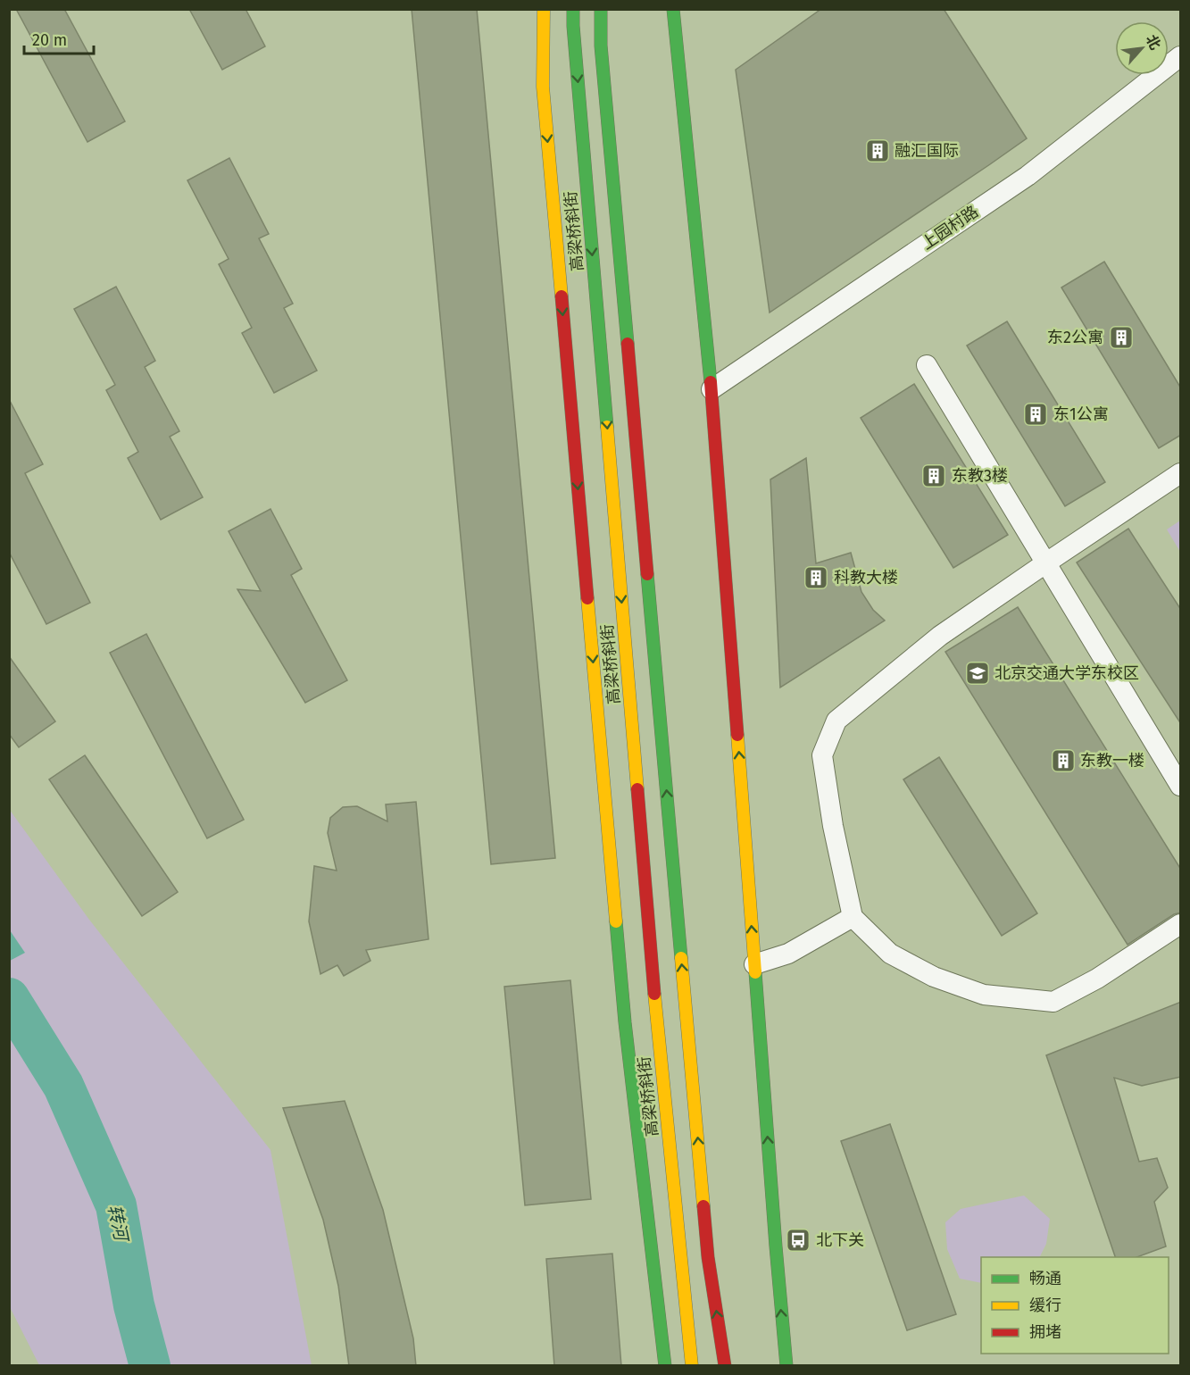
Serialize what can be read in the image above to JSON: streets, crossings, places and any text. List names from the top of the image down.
{
  "streets": {
    "street": ["上园村路", "高梁桥斜街"]
  },
  "water": ["转河"],
  "places": {
    "building": [
      "融汇国际",
      "东2公寓",
      "东1公寓",
      "东教3楼",
      "科教大楼",
      "东教一楼"
    ],
    "school or university": ["北京交通大学东校区"],
    "bus stop": ["北下关"]
  },
  "legend": ["畅通", "缓行", "拥堵"],
  "scale_bar": "20 m",
  "north": "top right"
}
